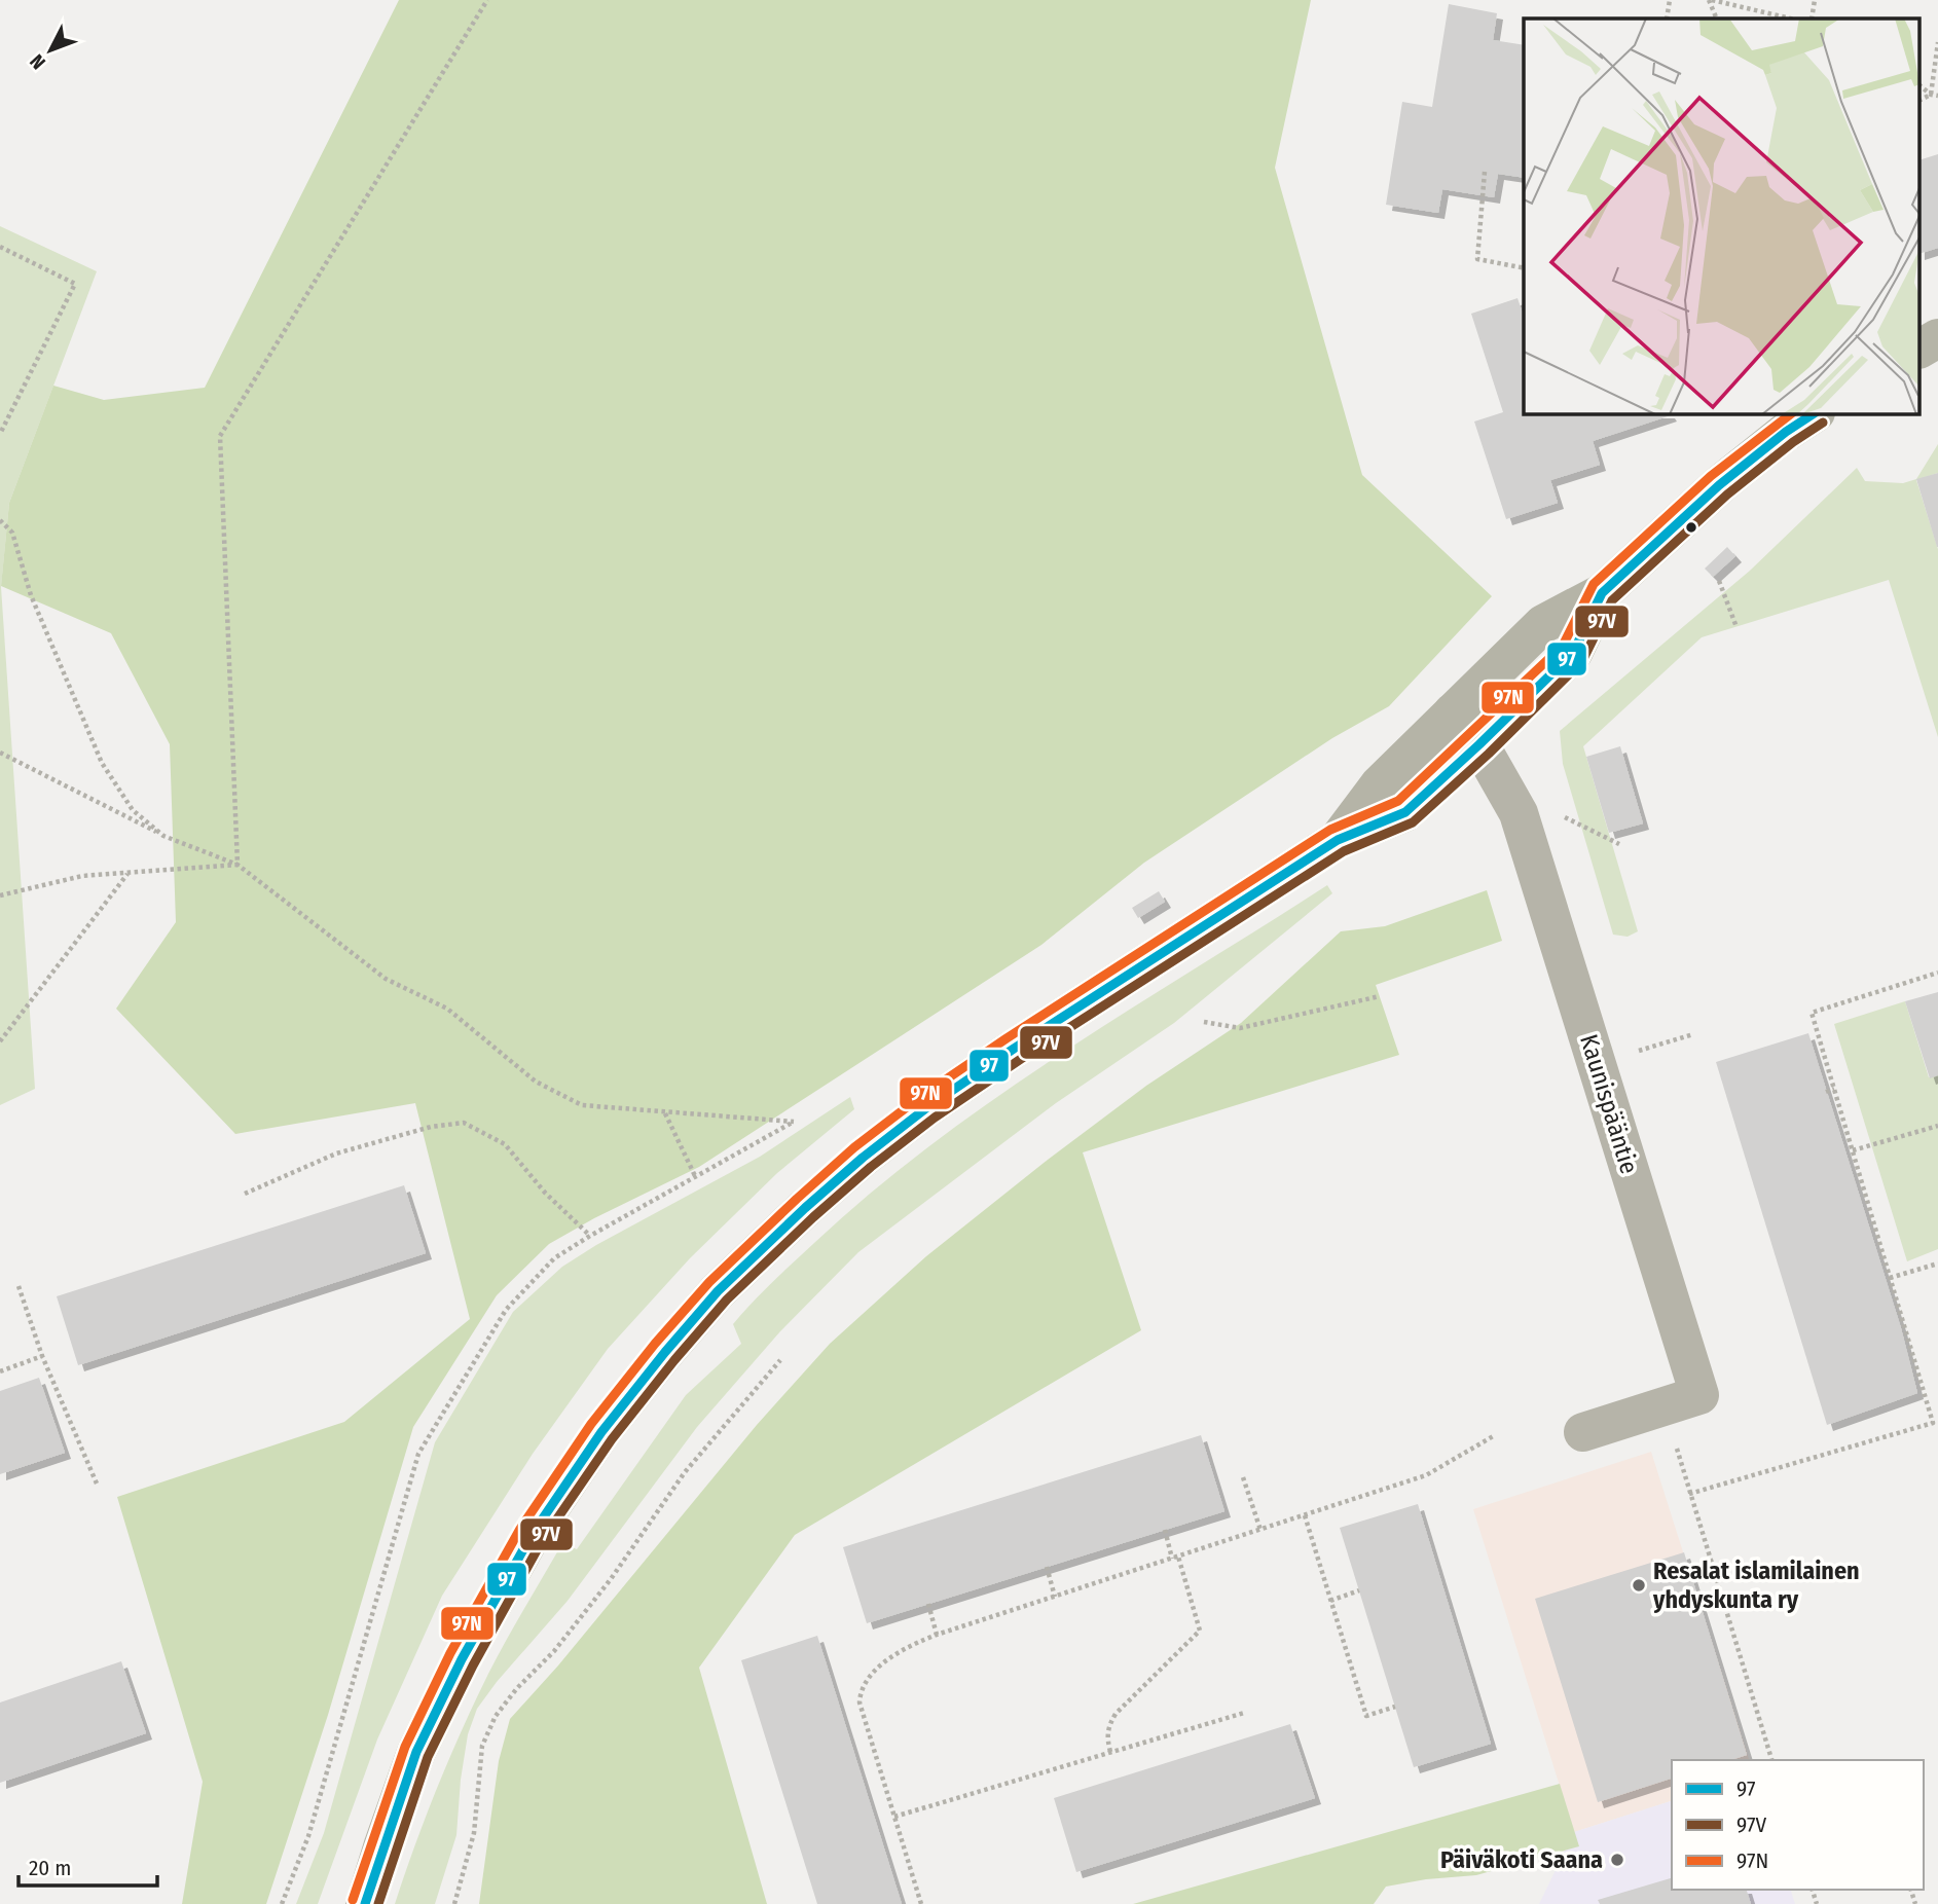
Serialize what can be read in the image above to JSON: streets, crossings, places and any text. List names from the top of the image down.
{
  "streets": {
    "street": ["Kaunispääntie"]
  },
  "places": ["Resalat islamilainen yhdyskunta ry", "Päiväkoti Saana"],
  "lines": ["transit line 97", "transit line 97N", "transit line 97V"],
  "legend": ["97", "97V", "97N"],
  "scale_bar": "20 m",
  "north": "bottom left"
}
